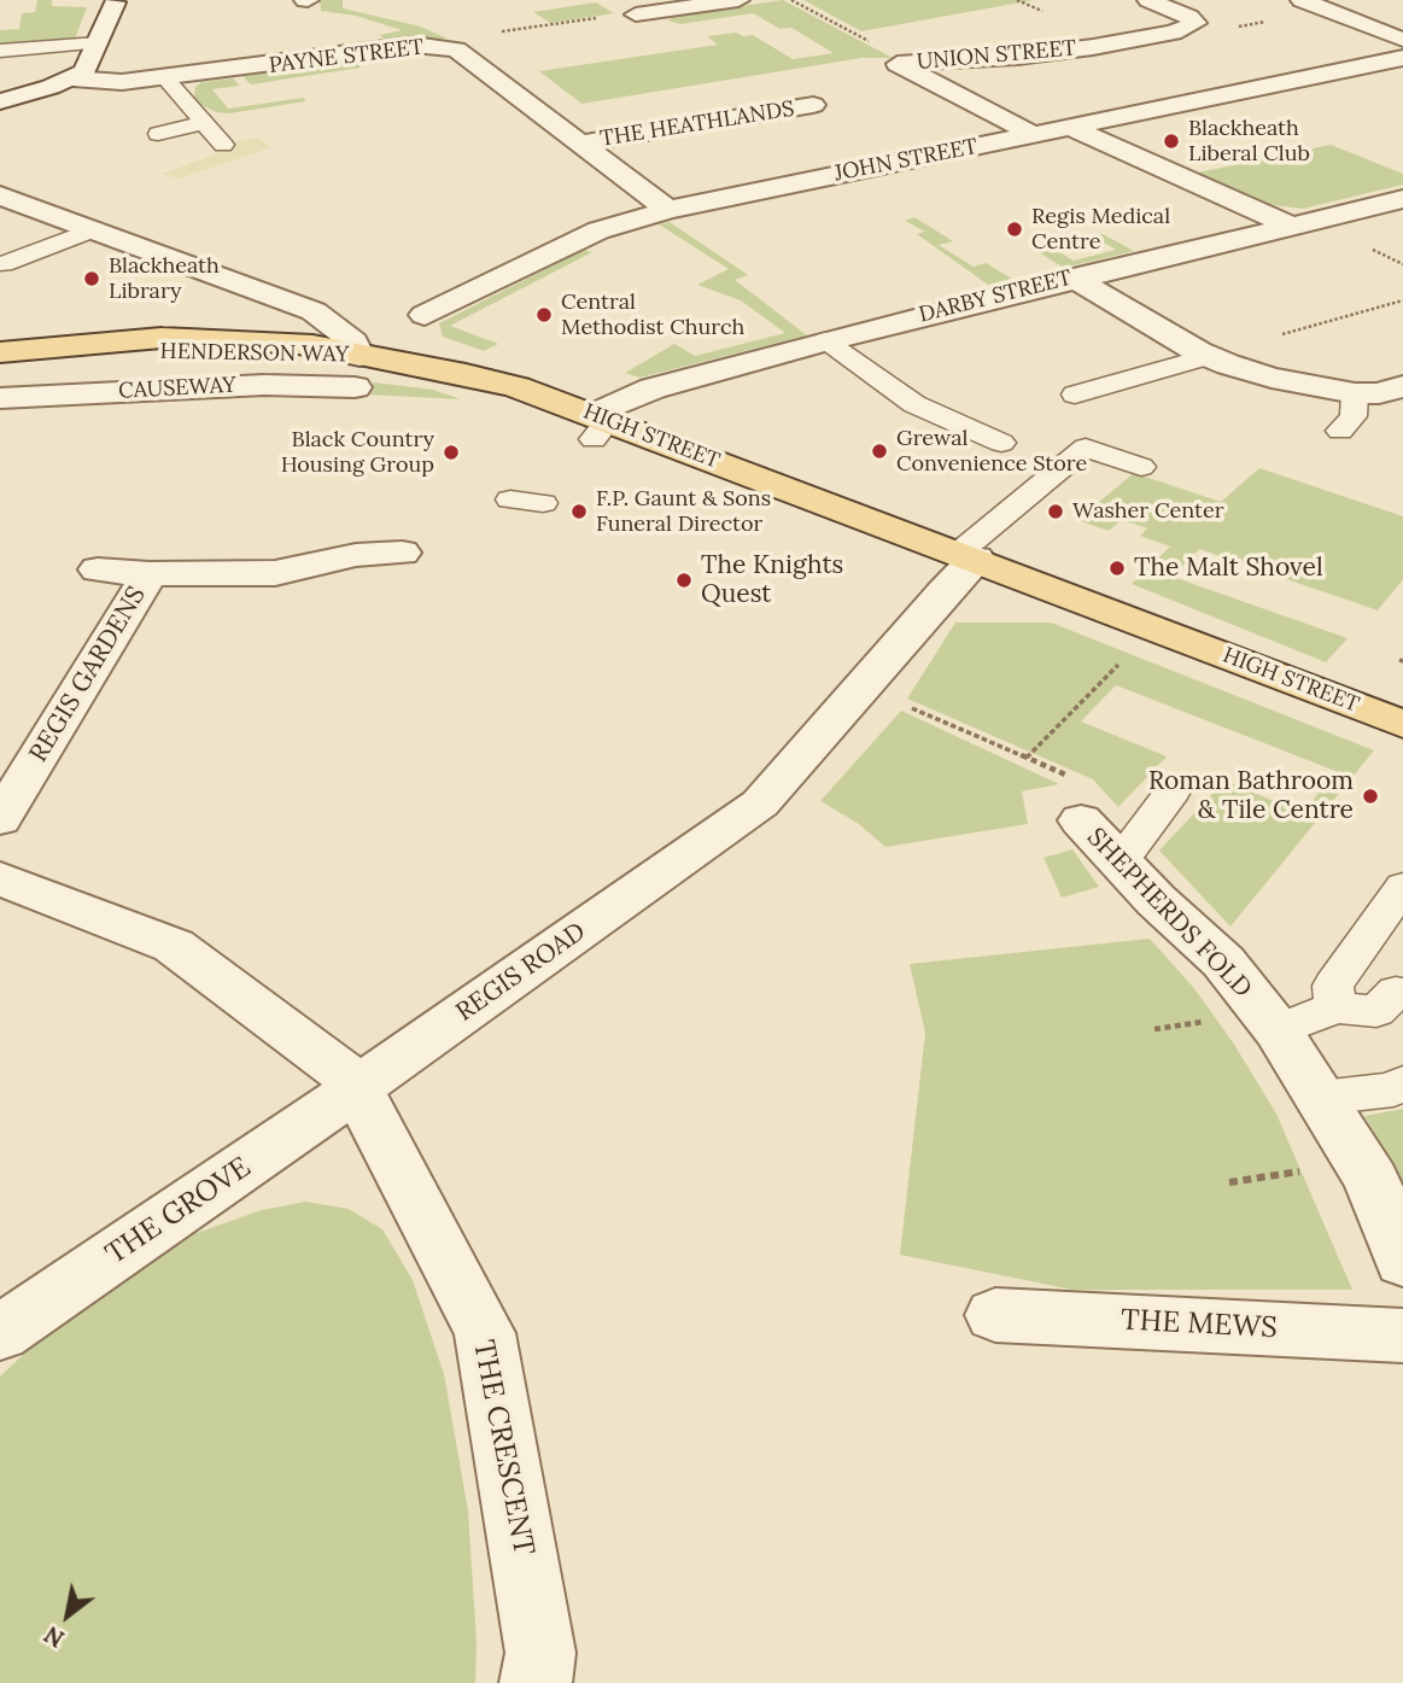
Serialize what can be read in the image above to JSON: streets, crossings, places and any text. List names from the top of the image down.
{
  "streets": {
    "main road": ["HENDERSON WAY", "HIGH STREET"],
    "street": [
      "UNION STREET",
      "PAYNE STREET",
      "THE HEATHLANDS",
      "JOHN STREET",
      "DARBY STREET",
      "CAUSEWAY",
      "REGIS GARDENS",
      "SHEPHERDS FOLD",
      "REGIS ROAD",
      "THE GROVE",
      "THE MEWS",
      "THE CRESCENT"
    ]
  },
  "crossings": [
    ["UNION STREET", "JOHN STREET"],
    ["PAYNE STREET", "THE HEATHLANDS"],
    ["PAYNE STREET", "JOHN STREET"],
    ["DARBY STREET", "HIGH STREET"],
    ["HENDERSON WAY", "CAUSEWAY"],
    ["HENDERSON WAY", "HIGH STREET"],
    ["CAUSEWAY", "HIGH STREET"],
    ["HIGH STREET", "REGIS ROAD"],
    ["REGIS ROAD", "THE GROVE"],
    ["REGIS ROAD", "THE CRESCENT"],
    ["THE GROVE", "THE CRESCENT"]
  ],
  "places": [
    "Blackheath Liberal Club",
    "Regis Medical Centre",
    "Blackheath Library",
    "Central Methodist Church",
    "Grewal Convenience Store",
    "Black Country Housing Group",
    "F.P. Gaunt & Sons Funeral Director",
    "Washer Center",
    "The Malt Shovel",
    "The Knights Quest",
    "Roman Bathroom & Tile Centre"
  ],
  "north": "bottom left"
}
